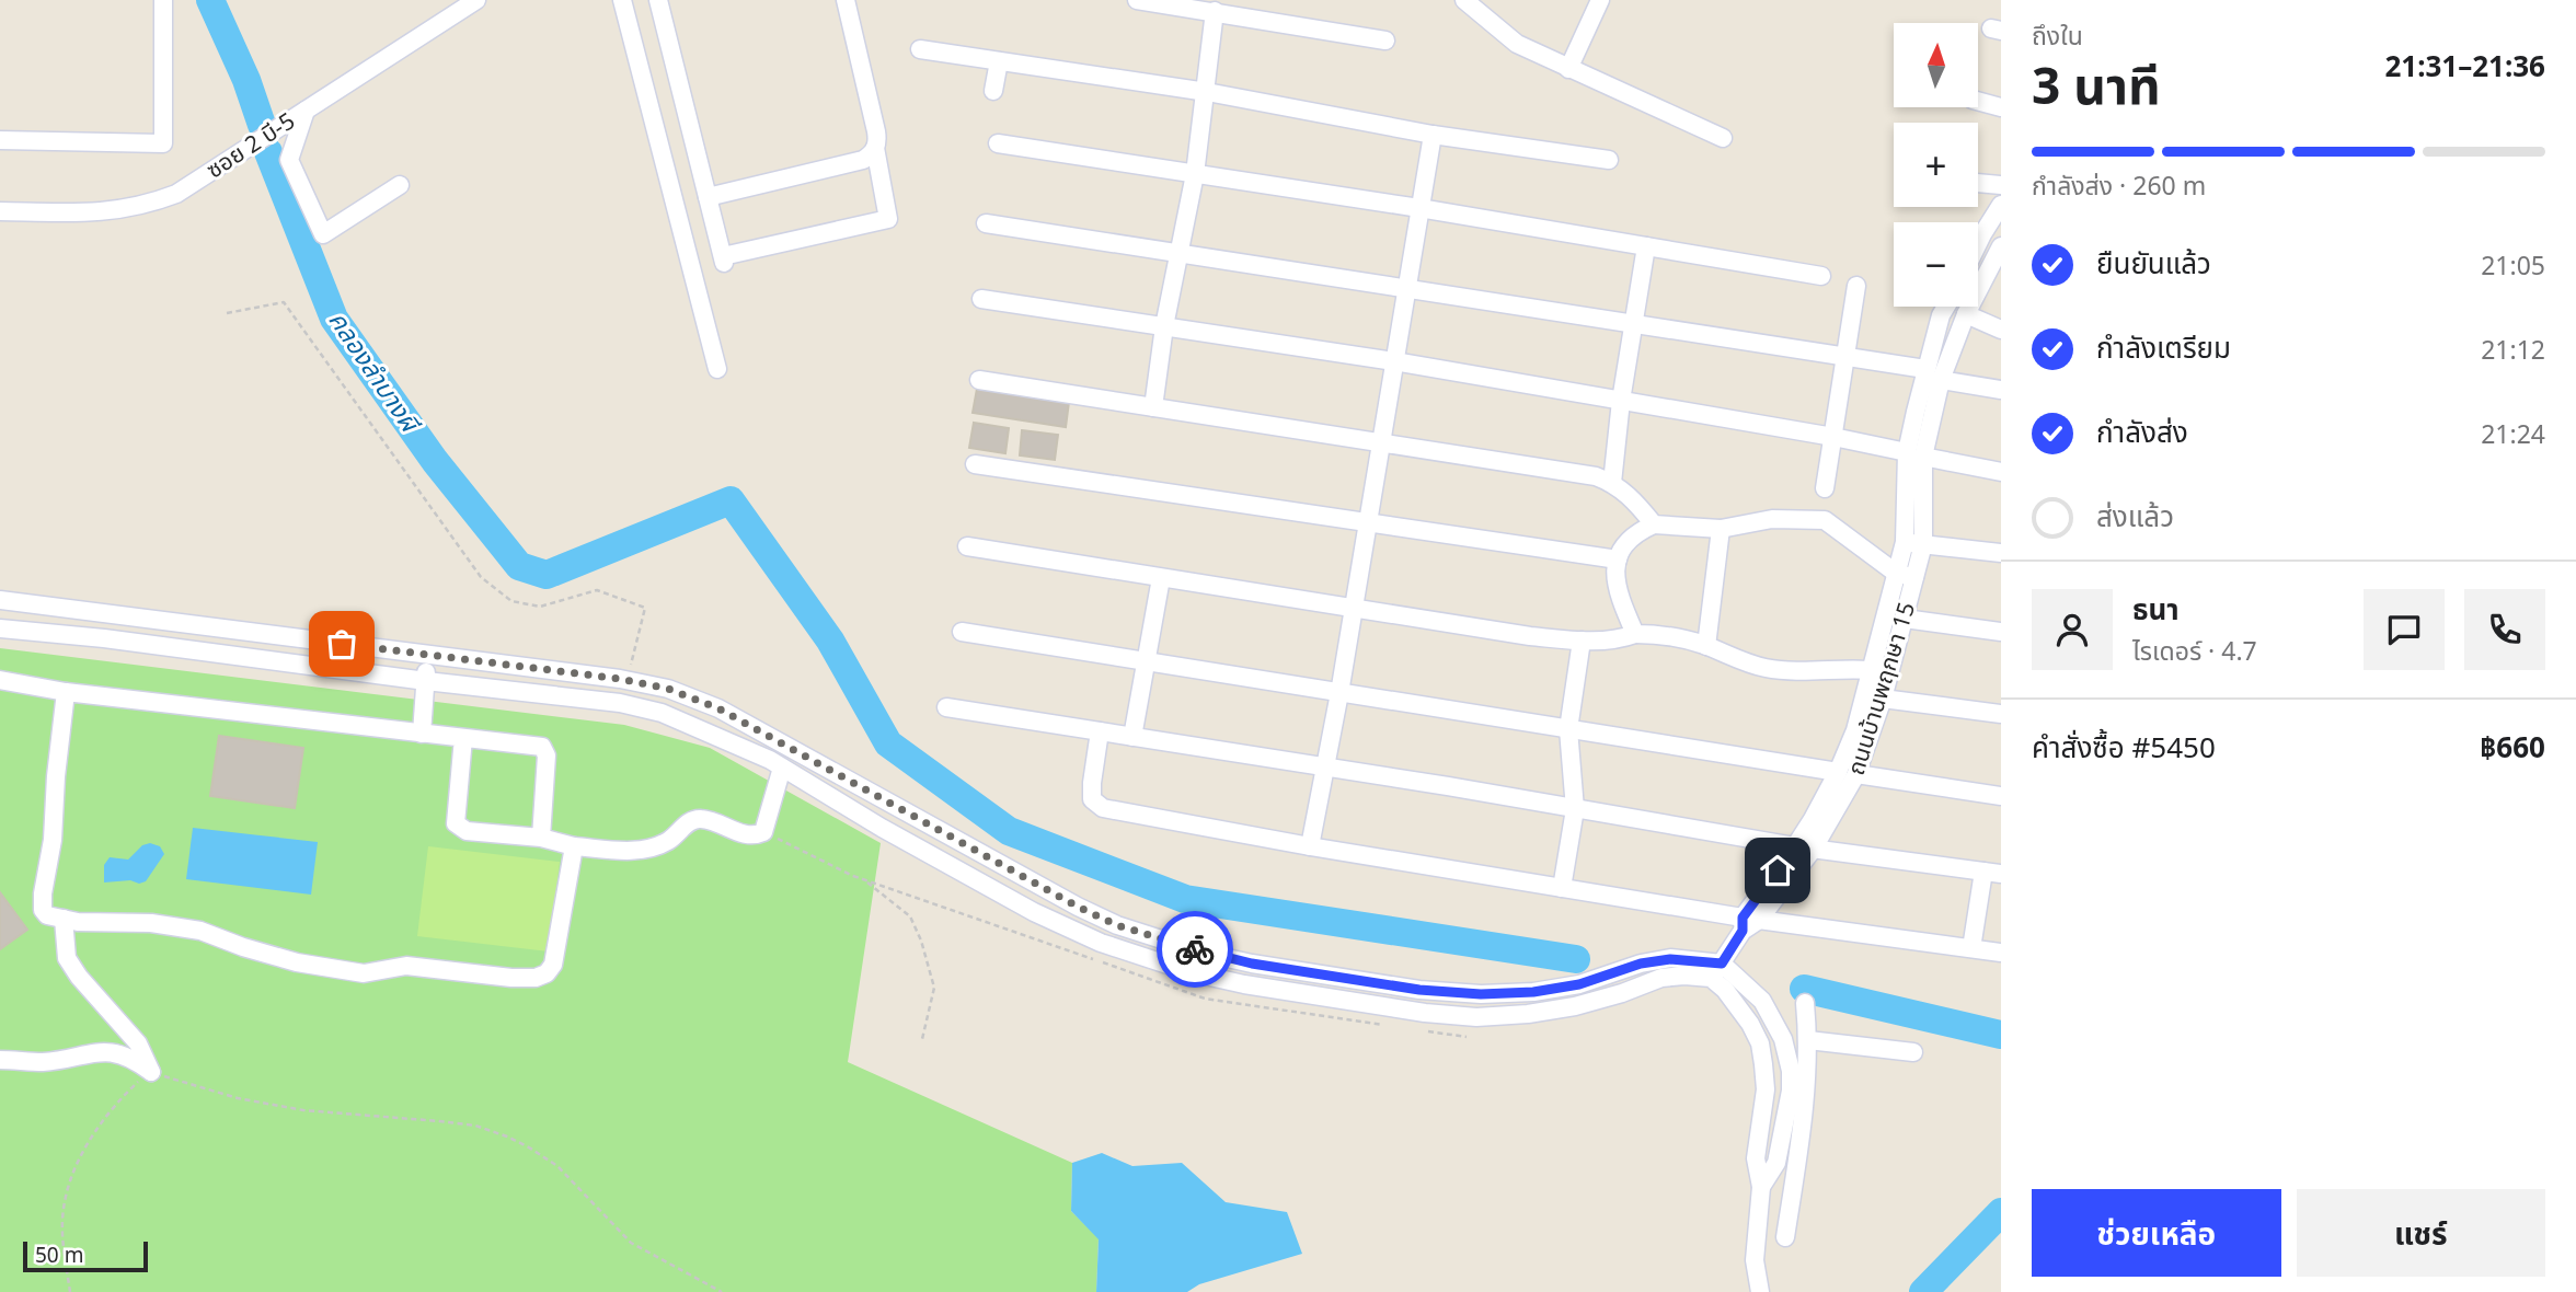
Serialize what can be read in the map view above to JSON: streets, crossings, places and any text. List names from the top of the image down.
{
  "streets": {
    "street": ["ซอย 2 บี-5", "ถนนบ้านพฤกษา 15"]
  },
  "water": ["คลองลำบางผี"],
  "scale_bar": "50 m",
  "north": "top",
  "page": {
    "heading": ["3 นาที", "ถึงใน", "21:31–21:36"],
    "panel": [
      "ธนา",
      "ไรเดอร์ · 4.7",
      "คำสั่งซื้อ #5450",
      "฿660"
    ],
    "map_buttons": ["+", "−"],
    "bar": "กำลังส่ง · 260 m",
    "list": [
      ["ยืนยันแล้ว", "21:05"],
      ["กำลังเตรียม", "21:12"],
      ["กำลังส่ง", "21:24"],
      "ส่งแล้ว"
    ],
    "buttons": ["ช่วยเหลือ", "แชร์"],
    "scale": "50 m"
  }
}
